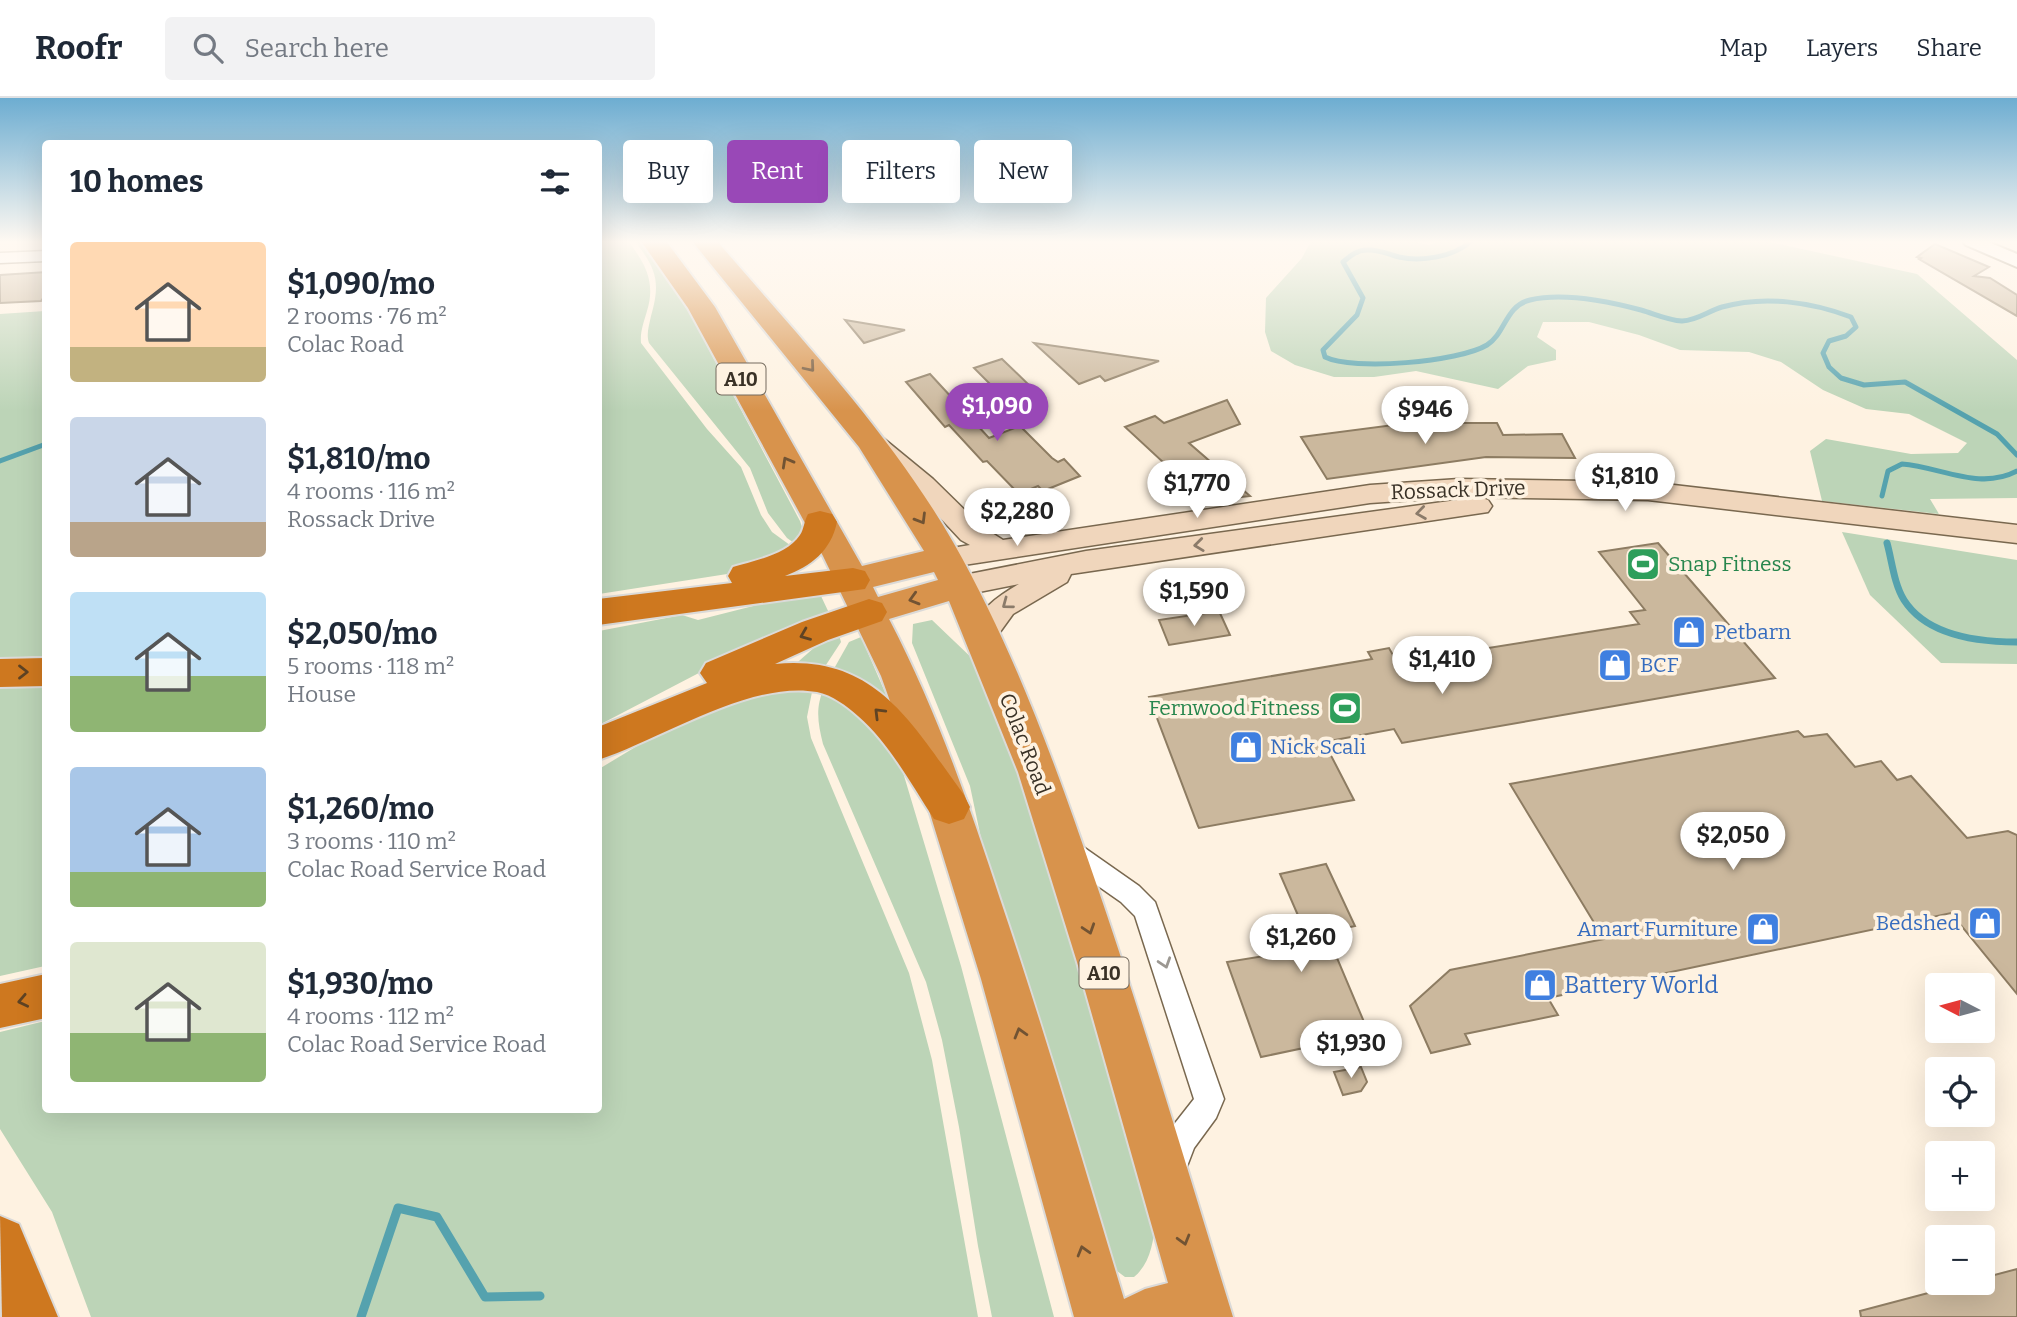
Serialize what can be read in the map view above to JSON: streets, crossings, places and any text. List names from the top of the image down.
{
  "streets": {
    "highway": ["A10", "Colac Road"],
    "main road": ["Rossack Drive"]
  },
  "crossings": [
    ["Rossack Drive", "Colac Road"]
  ],
  "places": {
    "sports": ["Snap Fitness", "Fernwood Fitness"],
    "shop": [
      "Petbarn",
      "BCF",
      "Nick Scali",
      "Bedshed",
      "Amart Furniture",
      "Battery World"
    ]
  },
  "north": "left",
  "page": {
    "header": "Roofr",
    "search": "Search here",
    "nav": ["Map", "Layers", "Share"],
    "chip": [
      "Buy",
      "Rent",
      "Filters",
      "New"
    ],
    "heading": "10 homes",
    "list": [
      {
        "name": "$1,090/mo",
        "note": "2 rooms · 76 m² · Colac Road"
      },
      {
        "name": "$1,810/mo",
        "note": "4 rooms · 116 m² · Rossack Drive"
      },
      {
        "name": "$2,050/mo",
        "note": "5 rooms · 118 m² · House"
      },
      {
        "name": "$1,260/mo",
        "note": "3 rooms · 110 m² · Colac Road Service Road"
      },
      {
        "name": "$1,930/mo",
        "note": "4 rooms · 112 m² · Colac Road Service Road"
      }
    ],
    "price": [
      "$1,090",
      "$946",
      "$1,810",
      "$1,770",
      "$2,280",
      "$1,590",
      "$1,410",
      "$2,050",
      "$1,260",
      "$1,930"
    ],
    "map_buttons": ["+", "−"]
  }
}
